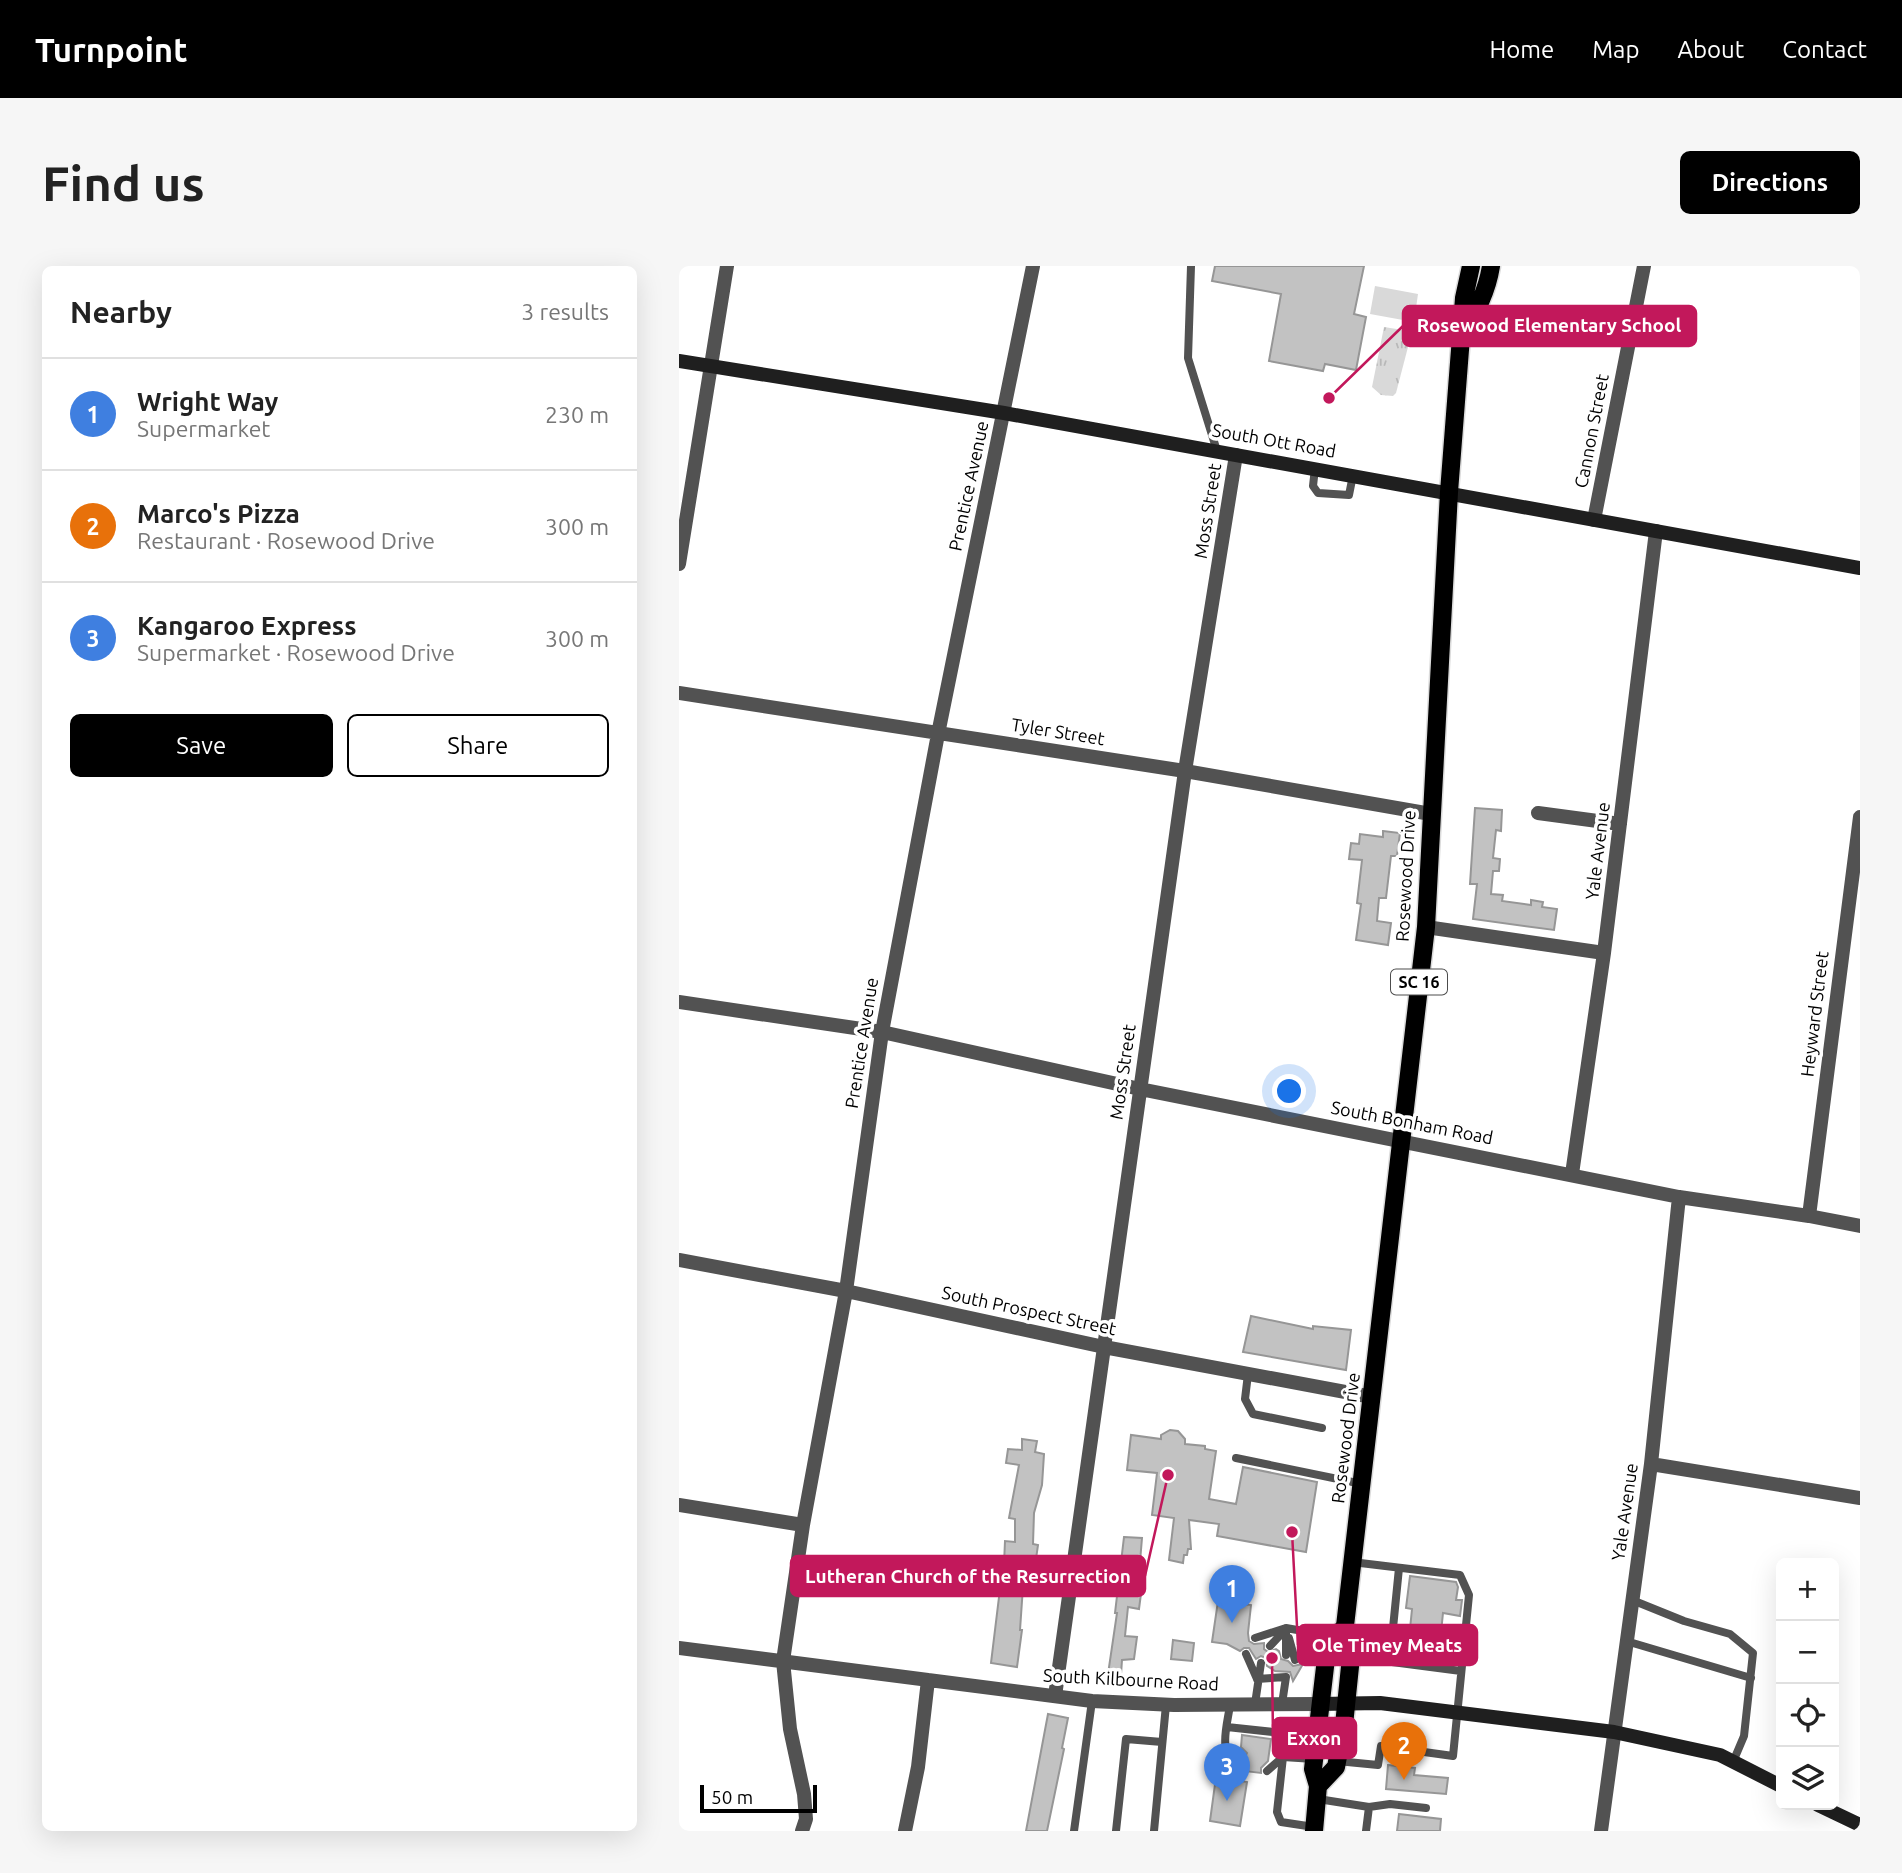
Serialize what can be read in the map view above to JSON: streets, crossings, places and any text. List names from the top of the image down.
{
  "streets": {
    "main road": ["Rosewood Drive", "SC 16"],
    "street": [
      "Cannon Street",
      "South Ott Road",
      "Prentice Avenue",
      "Moss Street",
      "Tyler Street",
      "Yale Avenue",
      "Heyward Street",
      "South Bonham Road",
      "South Prospect Street",
      "South Kilbourne Road"
    ]
  },
  "crossings": [
    ["Cannon Street", "South Ott Road"],
    ["South Ott Road", "Prentice Avenue"],
    ["South Ott Road", "Moss Street"],
    ["South Ott Road", "Yale Avenue"],
    ["South Ott Road", "Rosewood Drive"],
    ["Prentice Avenue", "Tyler Street"],
    ["Prentice Avenue", "South Bonham Road"],
    ["Prentice Avenue", "South Prospect Street"],
    ["Prentice Avenue", "South Kilbourne Road"],
    ["Moss Street", "Tyler Street"],
    ["Moss Street", "South Bonham Road"],
    ["Moss Street", "South Prospect Street"],
    ["Moss Street", "South Kilbourne Road"],
    ["Tyler Street", "Rosewood Drive"],
    ["Yale Avenue", "South Bonham Road"],
    ["Yale Avenue", "South Kilbourne Road"],
    ["Rosewood Drive", "South Bonham Road"],
    ["Rosewood Drive", "South Prospect Street"],
    ["Rosewood Drive", "South Kilbourne Road"],
    ["Heyward Street", "South Bonham Road"]
  ],
  "places": [
    "Rosewood Elementary School",
    "Lutheran Church of the Resurrection",
    "Ole Timey Meats",
    "Exxon"
  ],
  "scale_bar": "50 m",
  "page": {
    "header": "Turnpoint",
    "nav": [
      "Home",
      "Map",
      "About",
      "Contact"
    ],
    "buttons": [
      "Directions",
      ["Save", "Share"]
    ],
    "title": "Find us",
    "heading": ["Nearby", "3 results"],
    "list": [
      {
        "mark": "1",
        "name": "Wright Way",
        "note": "Supermarket",
        "value": "230 m"
      },
      {
        "mark": "2",
        "name": "Marco's Pizza",
        "note": "Restaurant · Rosewood Drive",
        "value": "300 m"
      },
      {
        "mark": "3",
        "name": "Kangaroo Express",
        "note": "Supermarket · Rosewood Drive",
        "value": "300 m"
      }
    ],
    "map_buttons": ["+", "−"],
    "pins": ["1", "2", "3"],
    "scale": "50 m"
  }
}
